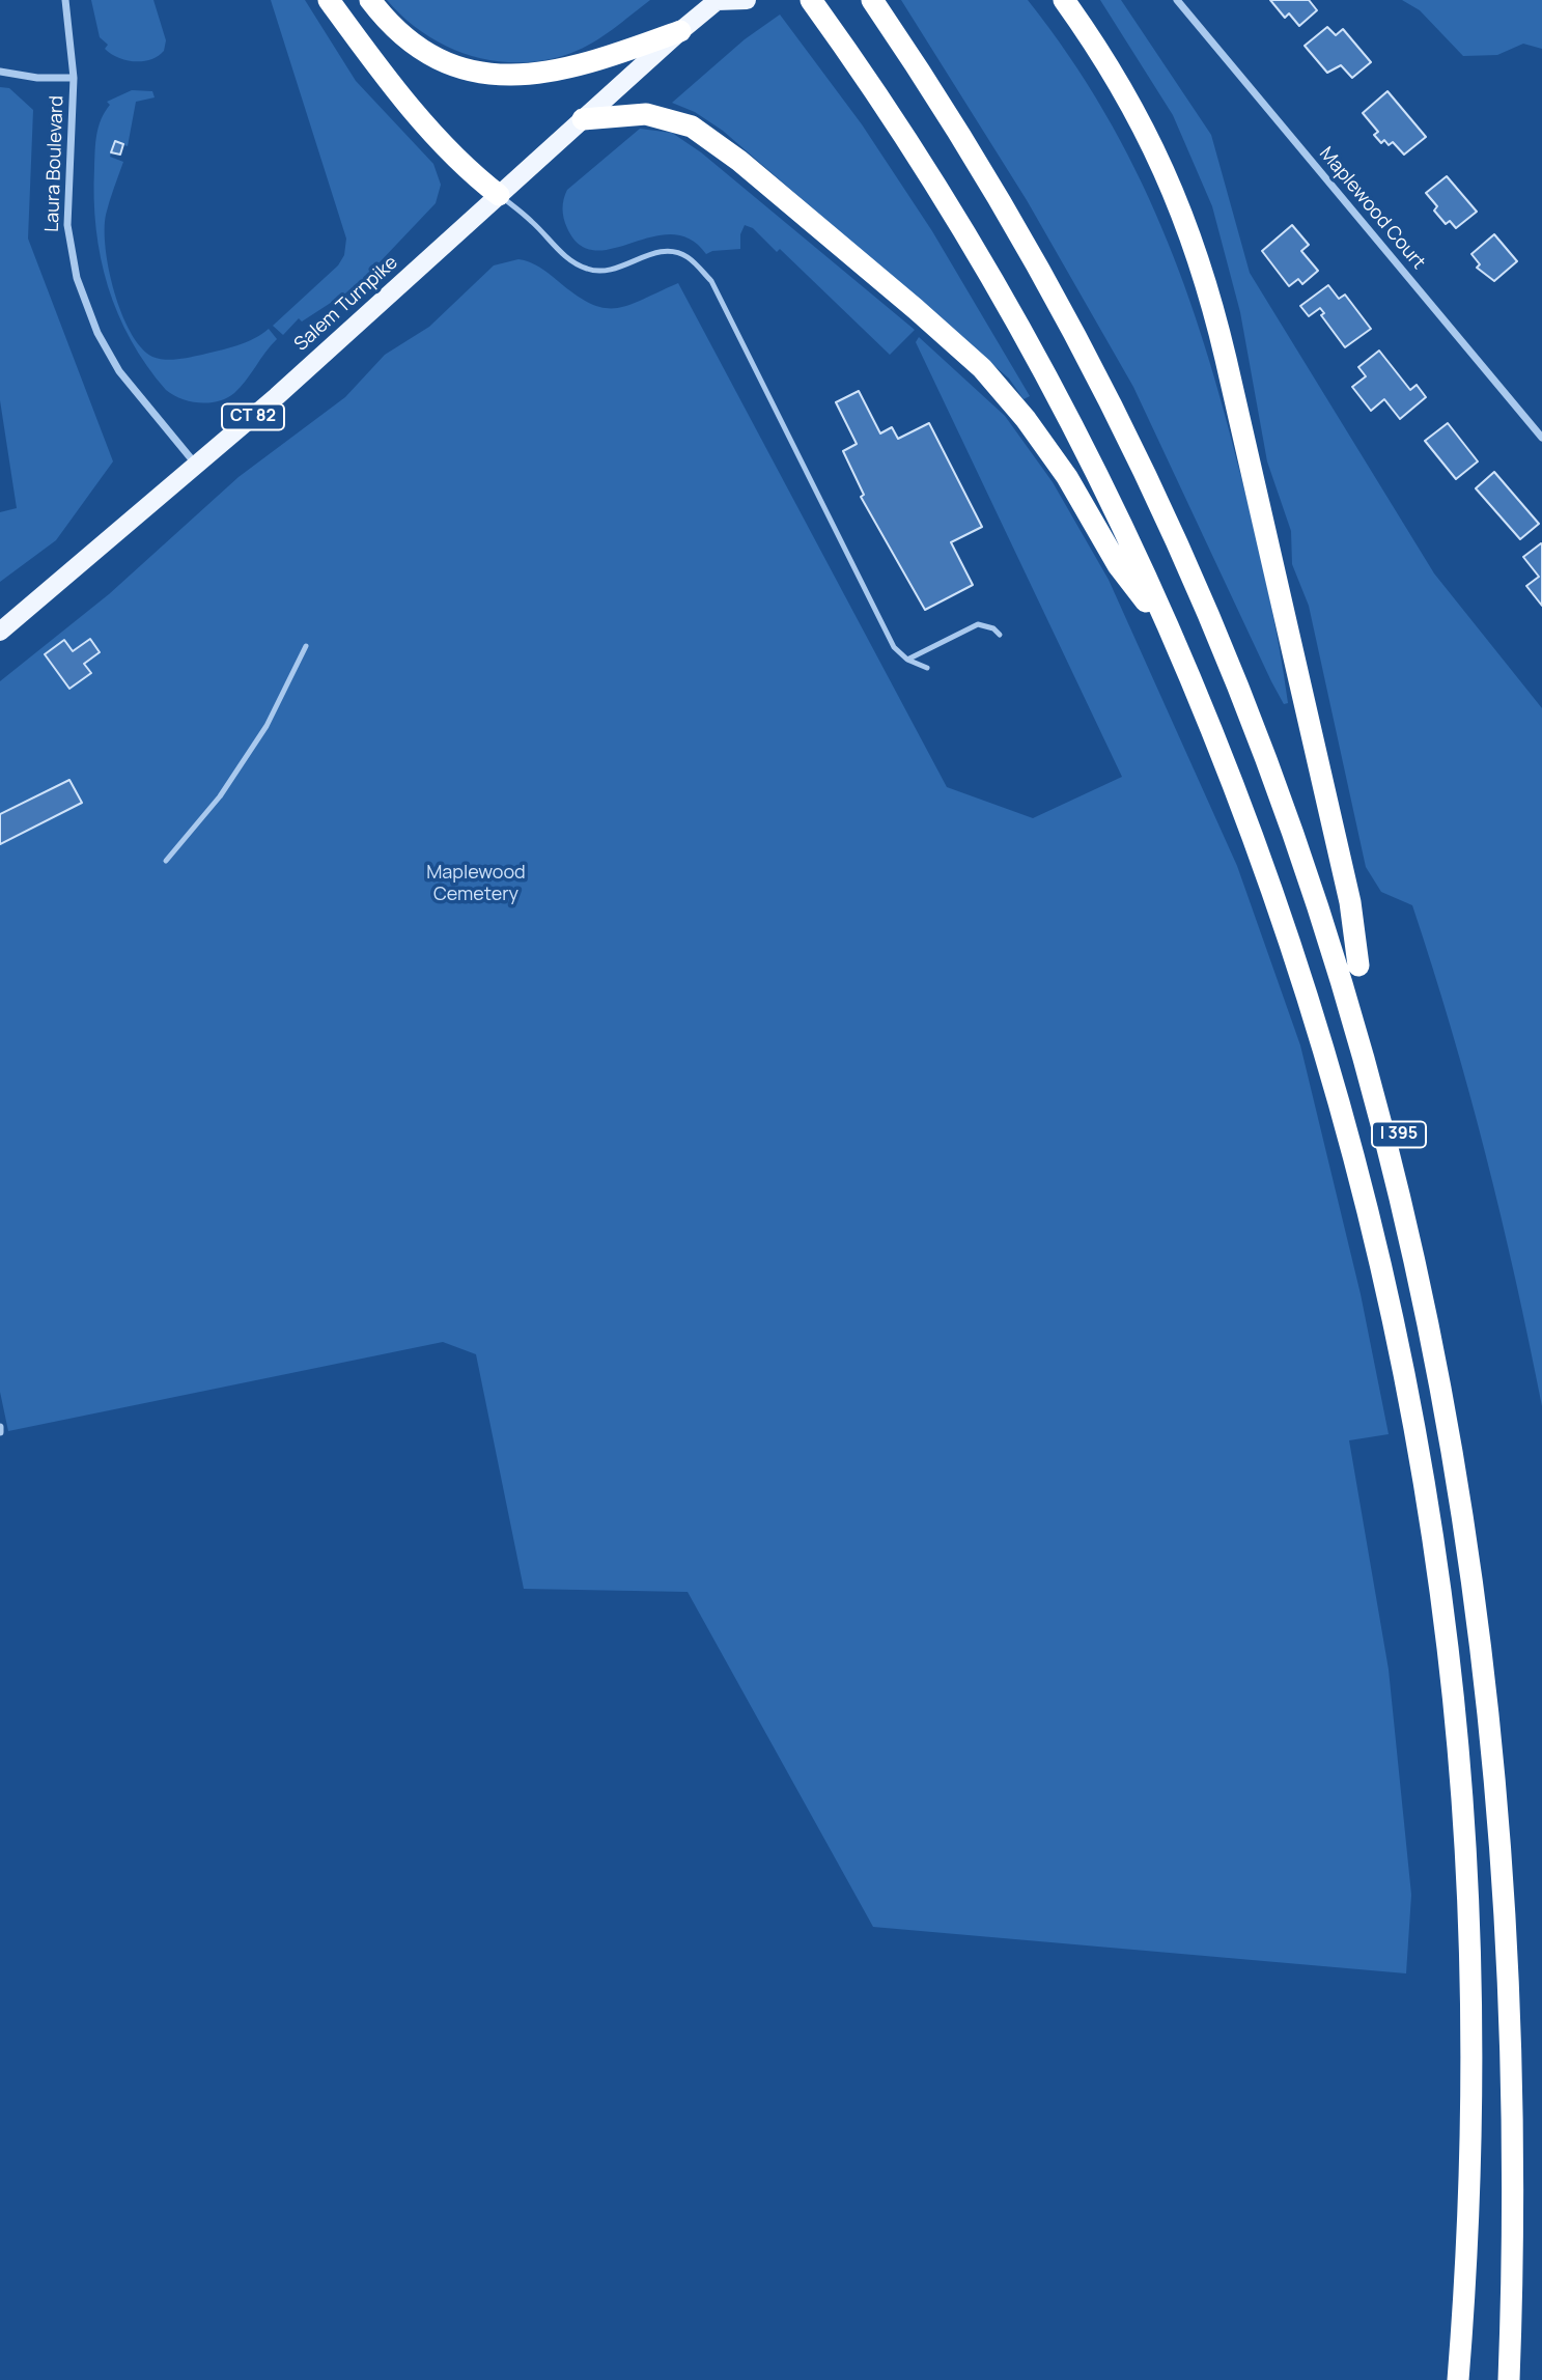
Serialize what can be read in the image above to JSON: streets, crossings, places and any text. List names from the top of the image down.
{
  "streets": {
    "highway": ["I 395"],
    "main road": ["Salem Turnpike", "CT 82"],
    "street": ["Laura Boulevard", "Maplewood Court"]
  },
  "crossings": [
    ["Laura Boulevard", "Salem Turnpike"]
  ],
  "parks": ["Maplewood Cemetery"]
}
